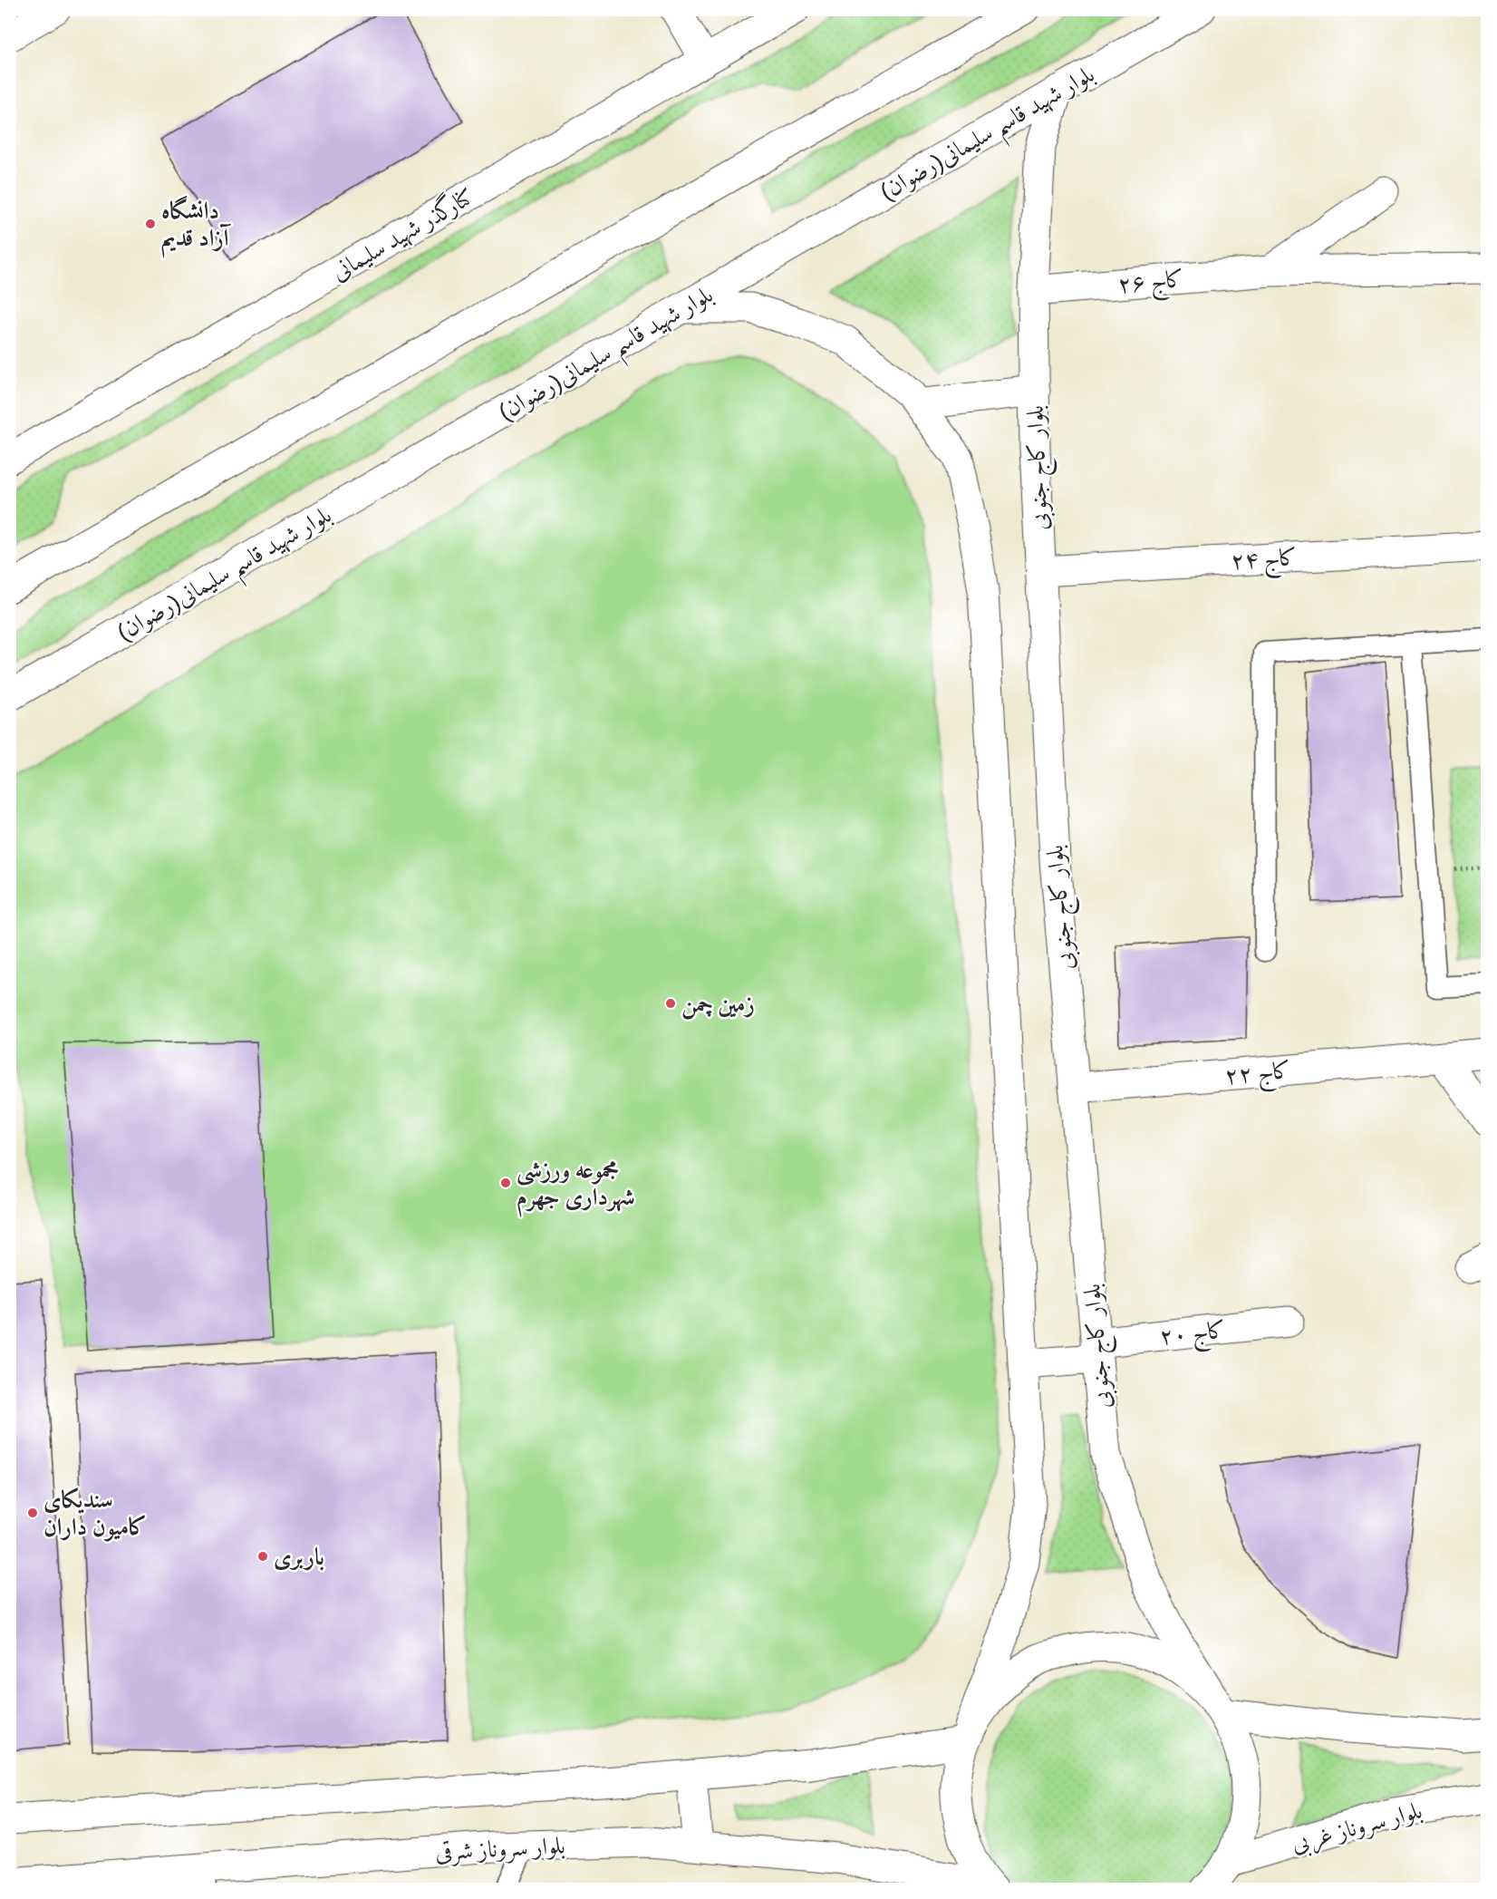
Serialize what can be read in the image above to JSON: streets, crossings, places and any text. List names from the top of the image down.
{
  "streets": {
    "main road": [
      "بلوار شهید قاسم سلیمانی(رضوان)",
      "کنارگذر شهید سلیمانی",
      "کاج ۲۶",
      "بلوار کاج جنوبی",
      "کاج ۲۴",
      "کاج ۲۲",
      "کاج ۲۰",
      "بلوار سروناز غربی",
      "بلوار سروناز شرقی"
    ]
  },
  "crossings": [
    ["بلوار شهید قاسم سلیمانی(رضوان)", "بلوار کاج جنوبی"],
    ["کاج ۲۶", "بلوار کاج جنوبی"],
    ["بلوار کاج جنوبی", "کاج ۲۴"],
    ["بلوار کاج جنوبی", "کاج ۲۲"],
    ["بلوار کاج جنوبی", "کاج ۲۰"],
    ["بلوار کاج جنوبی", "بلوار سروناز غربی"]
  ],
  "places": [
    "دانشگاه آزاد قدیم",
    "زمین چمن",
    "مجموعه ورزشی شهرداری جهرم",
    "سندیکای کامیون داران",
    "باربری"
  ]
}
